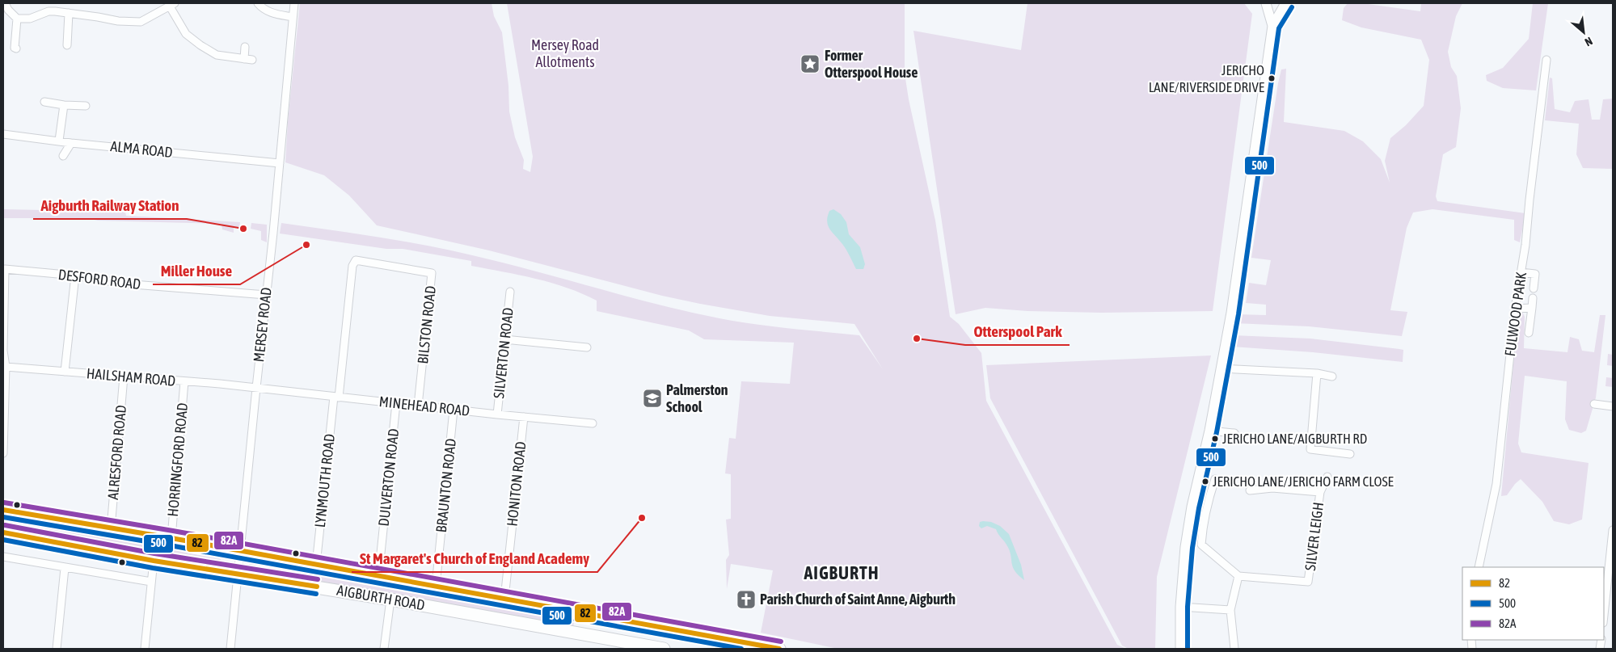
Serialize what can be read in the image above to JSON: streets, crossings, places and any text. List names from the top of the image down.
{
  "streets": {
    "highway": ["AIGBURTH ROAD"],
    "street": [
      "ALMA ROAD",
      "DESFORD ROAD",
      "FULWOOD PARK",
      "MERSEY ROAD",
      "BILSTON ROAD",
      "SILVERTON ROAD",
      "HAILSHAM ROAD",
      "MINEHEAD ROAD",
      "ALRESFORD ROAD",
      "HORRINGFORD ROAD",
      "DULVERTON ROAD",
      "LYNMOUTH ROAD",
      "HONITON ROAD",
      "BRAUNTON ROAD",
      "SILVER LEIGH"
    ]
  },
  "crossings": [
    ["ALMA ROAD", "MERSEY ROAD"],
    ["DESFORD ROAD", "MERSEY ROAD"],
    ["DESFORD ROAD", "HAILSHAM ROAD"],
    ["MERSEY ROAD", "HAILSHAM ROAD"],
    ["MERSEY ROAD", "MINEHEAD ROAD"],
    ["MERSEY ROAD", "AIGBURTH ROAD"],
    ["BILSTON ROAD", "MINEHEAD ROAD"],
    ["BILSTON ROAD", "LYNMOUTH ROAD"],
    ["SILVERTON ROAD", "MINEHEAD ROAD"],
    ["HAILSHAM ROAD", "MINEHEAD ROAD"],
    ["HAILSHAM ROAD", "ALRESFORD ROAD"],
    ["HAILSHAM ROAD", "HORRINGFORD ROAD"],
    ["MINEHEAD ROAD", "DULVERTON ROAD"],
    ["MINEHEAD ROAD", "LYNMOUTH ROAD"],
    ["MINEHEAD ROAD", "HONITON ROAD"],
    ["MINEHEAD ROAD", "BRAUNTON ROAD"],
    ["ALRESFORD ROAD", "AIGBURTH ROAD"],
    ["HORRINGFORD ROAD", "AIGBURTH ROAD"],
    ["DULVERTON ROAD", "AIGBURTH ROAD"],
    ["LYNMOUTH ROAD", "AIGBURTH ROAD"],
    ["HONITON ROAD", "AIGBURTH ROAD"],
    ["BRAUNTON ROAD", "AIGBURTH ROAD"]
  ],
  "districts": ["AIGBURTH"],
  "parks": ["Mersey Road Allotments"],
  "places": {
    "place": ["Former Otterspool House"],
    "other": [
      "JERICHO LANE/RIVERSIDE DRIVE",
      "Aigburth Railway Station",
      "Miller House",
      "Otterspool Park",
      "JERICHO LANE/AIGBURTH RD",
      "JERICHO LANE/JERICHO FARM CLOSE",
      "St Margaret's Church of England Academy"
    ],
    "school or university": ["Palmerston School"],
    "church": ["Parish Church of Saint Anne, Aigburth"]
  },
  "lines": ["transit line 500", "transit line 82A", "transit line 82"],
  "legend": ["82", "500", "82A"],
  "north": "bottom right"
}
